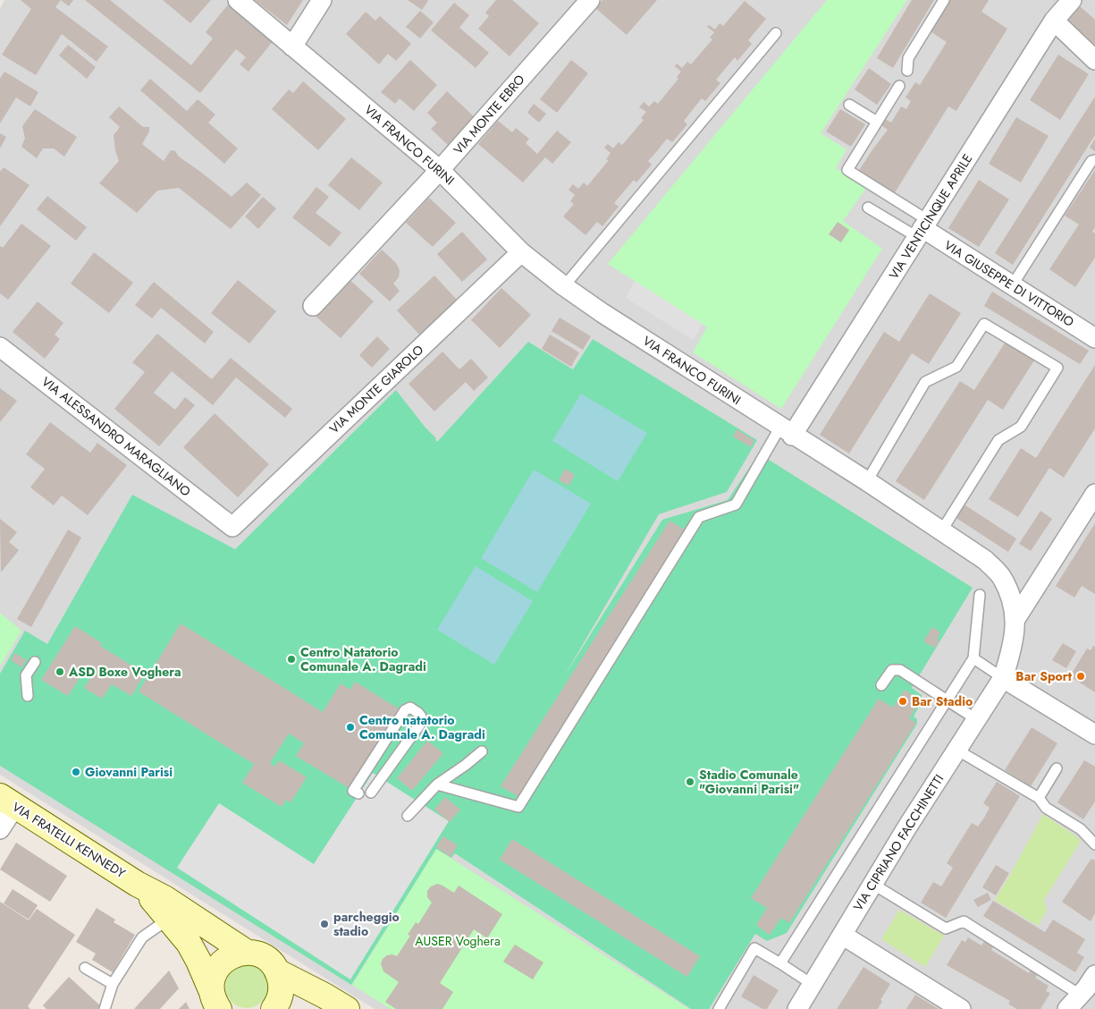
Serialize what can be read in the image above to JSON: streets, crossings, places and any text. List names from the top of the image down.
{
  "streets": {
    "main road": ["VIA FRATELLI KENNEDY"],
    "street": [
      "VIA MONTE EBRO",
      "VIA FRANCO FURINI",
      "VIA VENTICINQUE APRILE",
      "VIA GIUSEPPE DI VITTORIO",
      "VIA MONTE GIAROLO",
      "VIA ALESSANDRO MARAGLIANO",
      "VIA CIPRIANO FACCHINETTI"
    ]
  },
  "crossings": [
    ["VIA MONTE EBRO", "VIA FRANCO FURINI"],
    ["VIA FRANCO FURINI", "VIA VENTICINQUE APRILE"],
    ["VIA FRANCO FURINI", "VIA MONTE GIAROLO"],
    ["VIA FRANCO FURINI", "VIA CIPRIANO FACCHINETTI"],
    ["VIA VENTICINQUE APRILE", "VIA GIUSEPPE DI VITTORIO"],
    ["VIA MONTE GIAROLO", "VIA ALESSANDRO MARAGLIANO"]
  ],
  "parks": ["AUSER Voghera"],
  "places": [
    "Centro Natatorio Comunale A. Dagradi",
    "ASD Boxe Voghera",
    "Bar Sport",
    "Bar Stadio",
    "Centro natatorio Comunale A. Dagradi",
    "Giovanni Parisi",
    "Stadio Comunale \"Giovanni Parisi\"",
    "parcheggio stadio"
  ]
}
